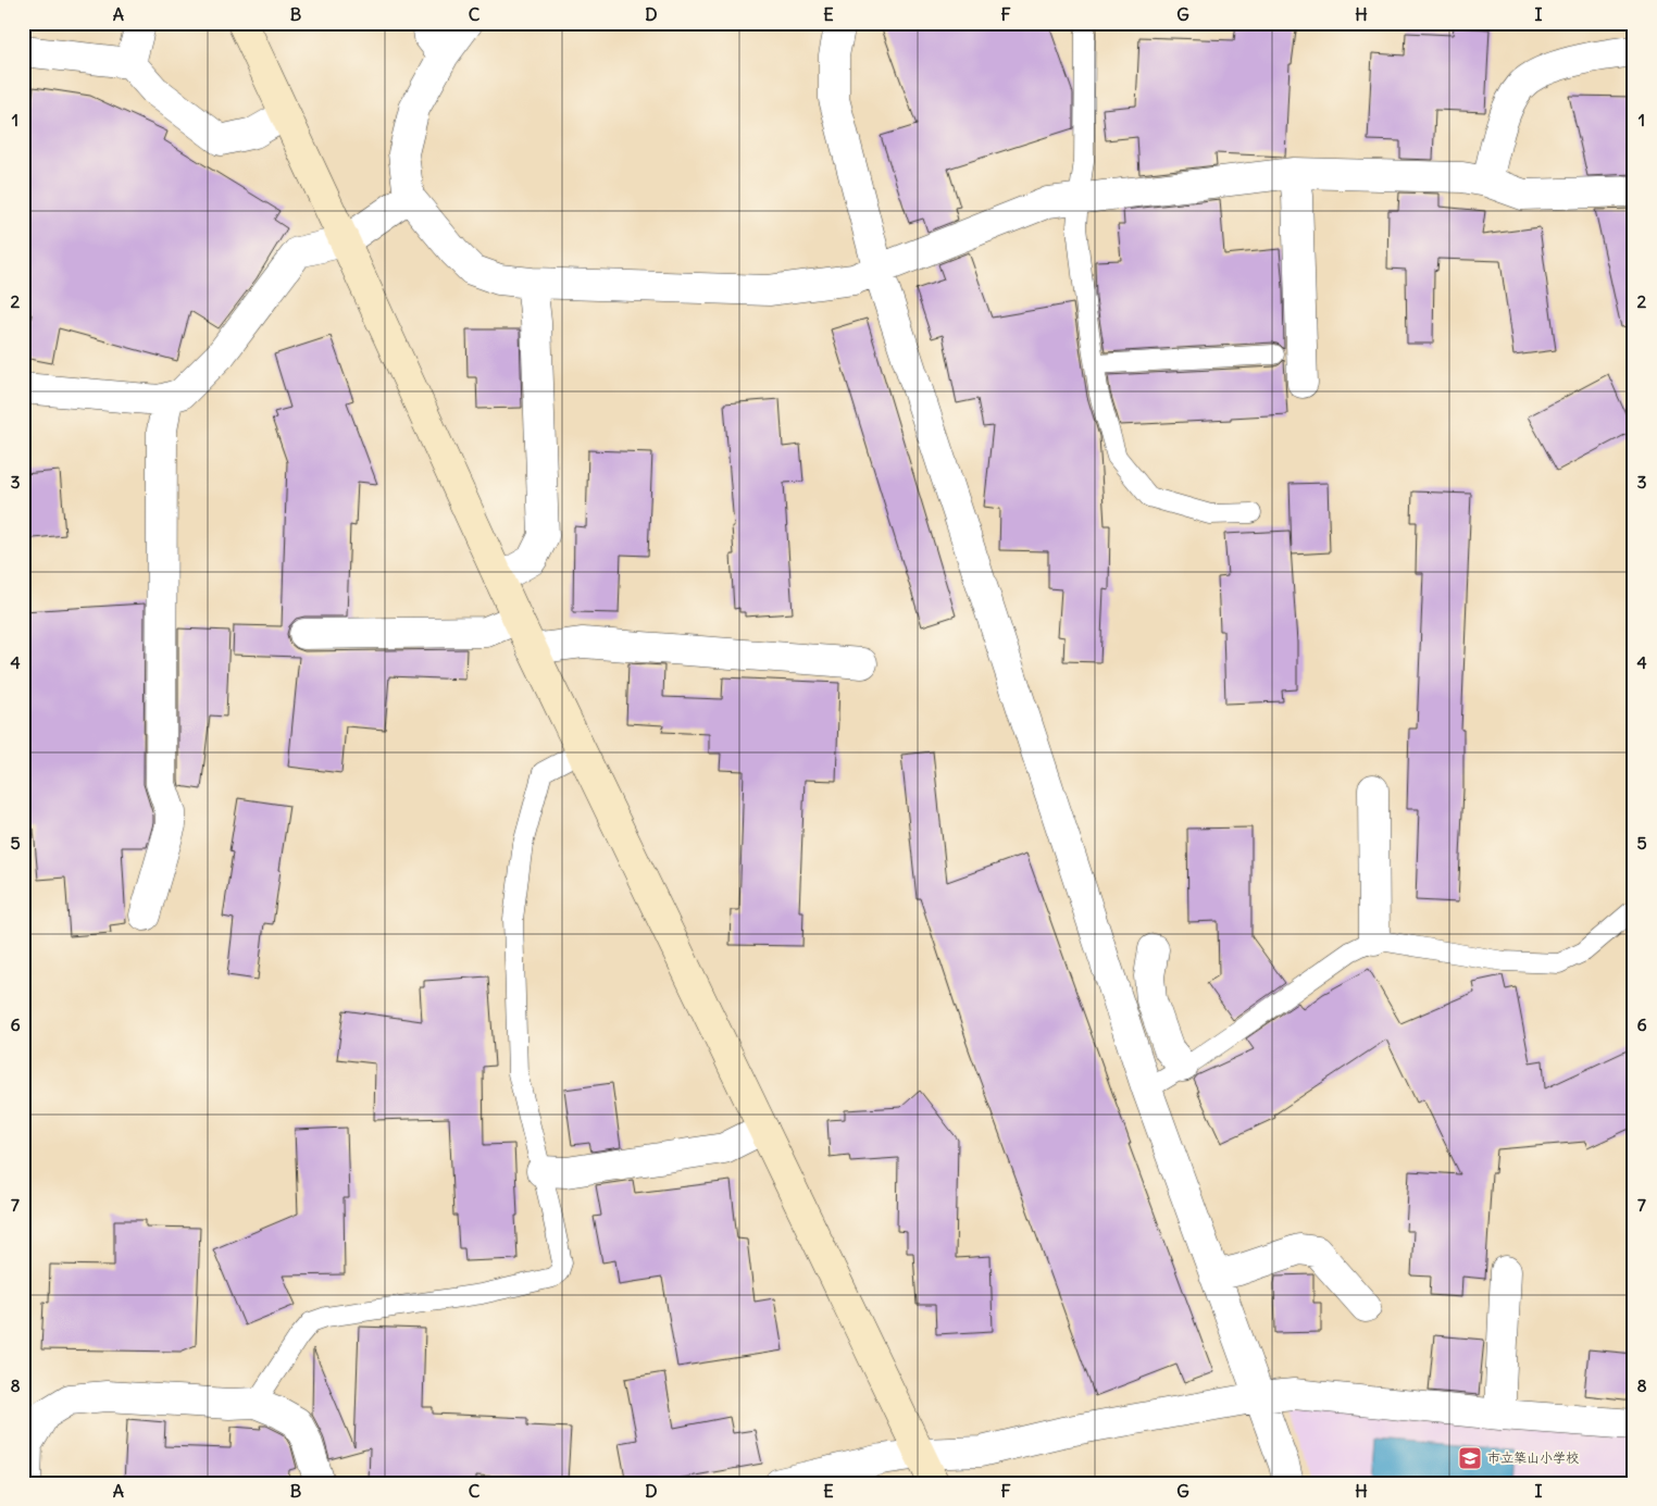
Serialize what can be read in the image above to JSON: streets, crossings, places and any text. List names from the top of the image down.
{
  "places": {
    "school or university": ["市立築山小学校"]
  },
  "grid": {
    "columns": [
      "A",
      "B",
      "C",
      "D",
      "E",
      "F",
      "G",
      "H",
      "I"
    ],
    "rows": [
      "1",
      "2",
      "3",
      "4",
      "5",
      "6",
      "7",
      "8"
    ]
  }
}
